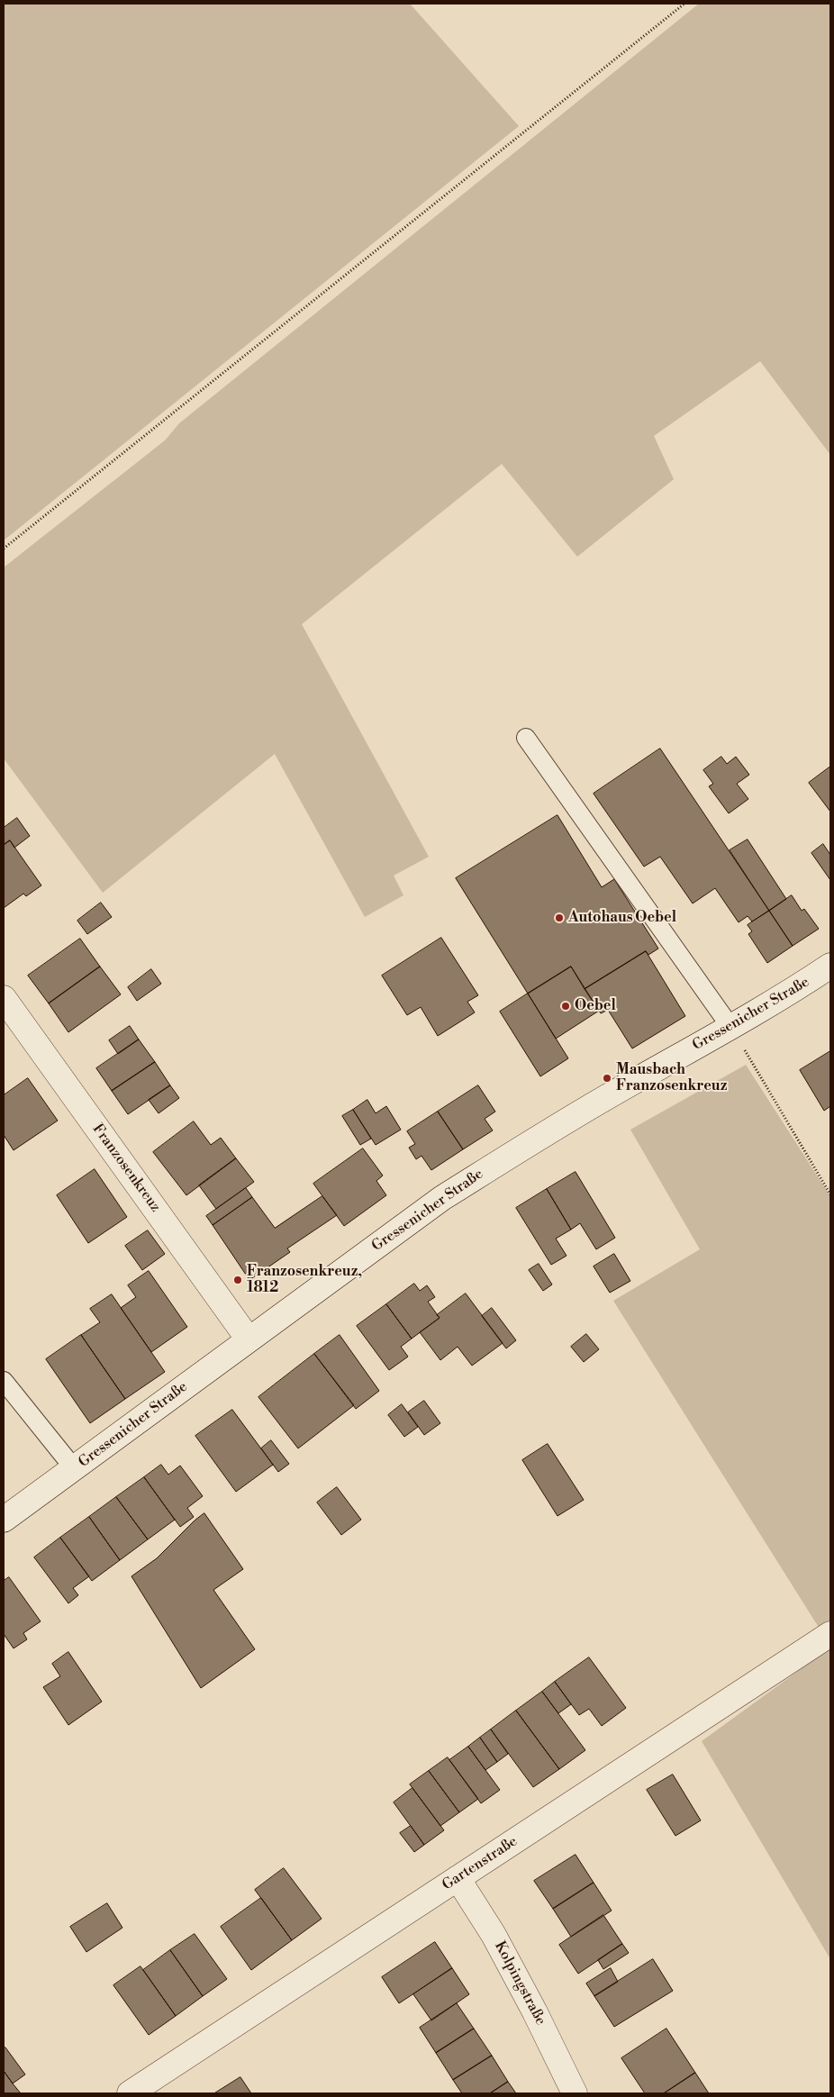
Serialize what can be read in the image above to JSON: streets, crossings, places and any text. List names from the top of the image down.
{
  "streets": {
    "street": [
      "Gressenicher Straße",
      "Franzosenkreuz",
      "Gartenstraße",
      "Kolpingstraße"
    ]
  },
  "crossings": [
    ["Gressenicher Straße", "Franzosenkreuz"],
    ["Gartenstraße", "Kolpingstraße"]
  ],
  "places": [
    "Autohaus Oebel",
    "Oebel",
    "Mausbach Franzosenkreuz",
    "Franzosenkreuz, 1812"
  ]
}
